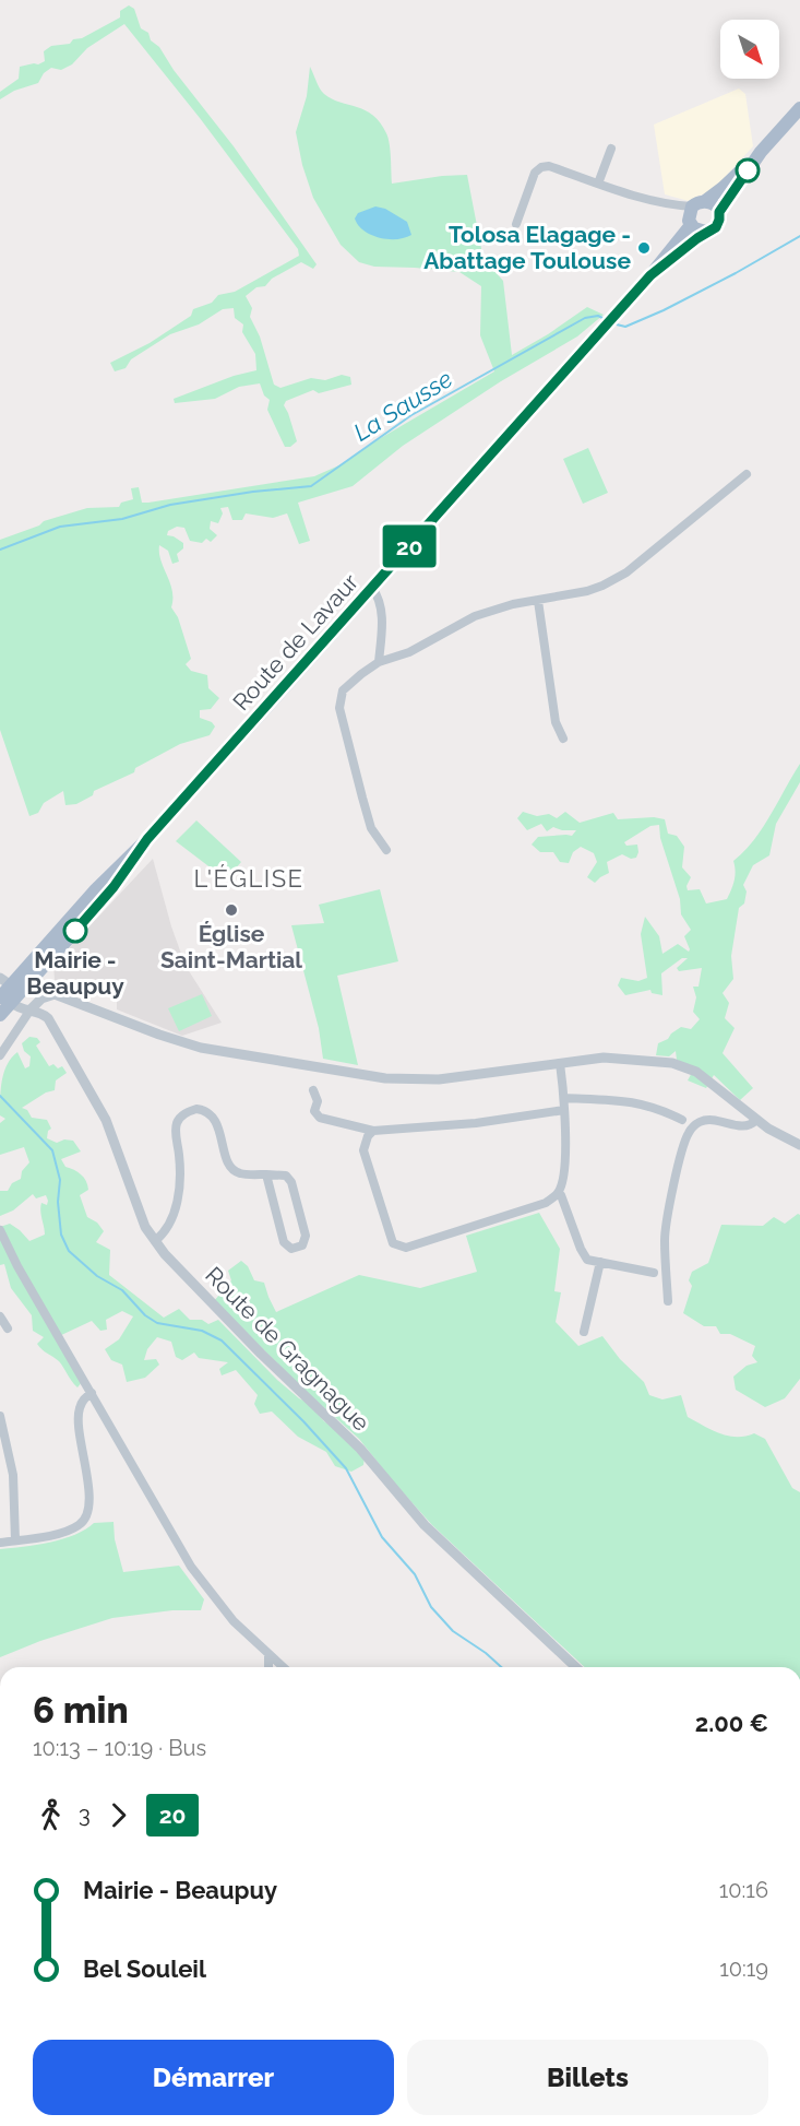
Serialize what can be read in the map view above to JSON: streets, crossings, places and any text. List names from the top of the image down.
{
  "streets": {
    "main road": ["Route de Lavaur"],
    "street": ["Route de Gragnague"]
  },
  "crossings": [
    ["Route de Lavaur", "Route de Gragnague"]
  ],
  "districts": ["L'ÉGLISE"],
  "water": ["La Sausse"],
  "places": ["Tolosa Elagage - Abattage Toulouse", "Église Saint-Martial", "Mairie - Beaupuy"],
  "lines": ["bus line 20"],
  "north": "bottom right",
  "page": {
    "on_map": "20",
    "heading": ["6 min", "10:13 – 10:19 · Bus", "2.00 €"],
    "legs": ["3", "20"],
    "list": [
      {
        "name": "Mairie - Beaupuy",
        "value": "10:16"
      },
      {
        "name": "Bel Souleil",
        "value": "10:19"
      }
    ],
    "buttons": ["Démarrer", "Billets"]
  }
}
